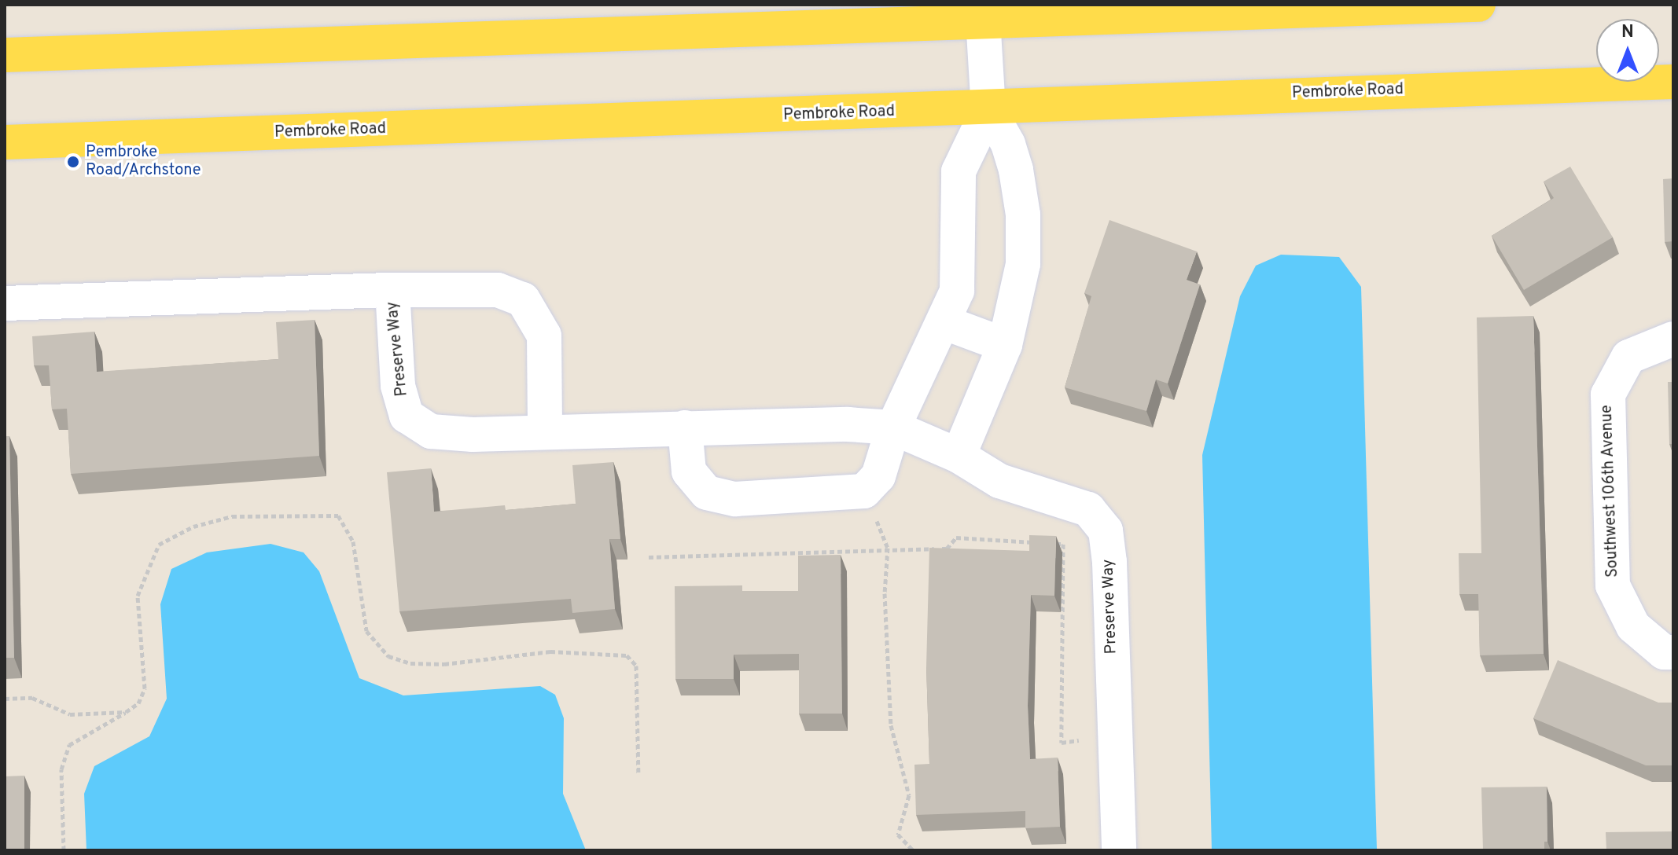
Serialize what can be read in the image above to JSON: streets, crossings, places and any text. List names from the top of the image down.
{
  "streets": {
    "main road": ["Pembroke Road"],
    "street": ["Preserve Way", "Southwest 106th Avenue"]
  },
  "places": ["Pembroke Road/Archstone"],
  "north": "top"
}
